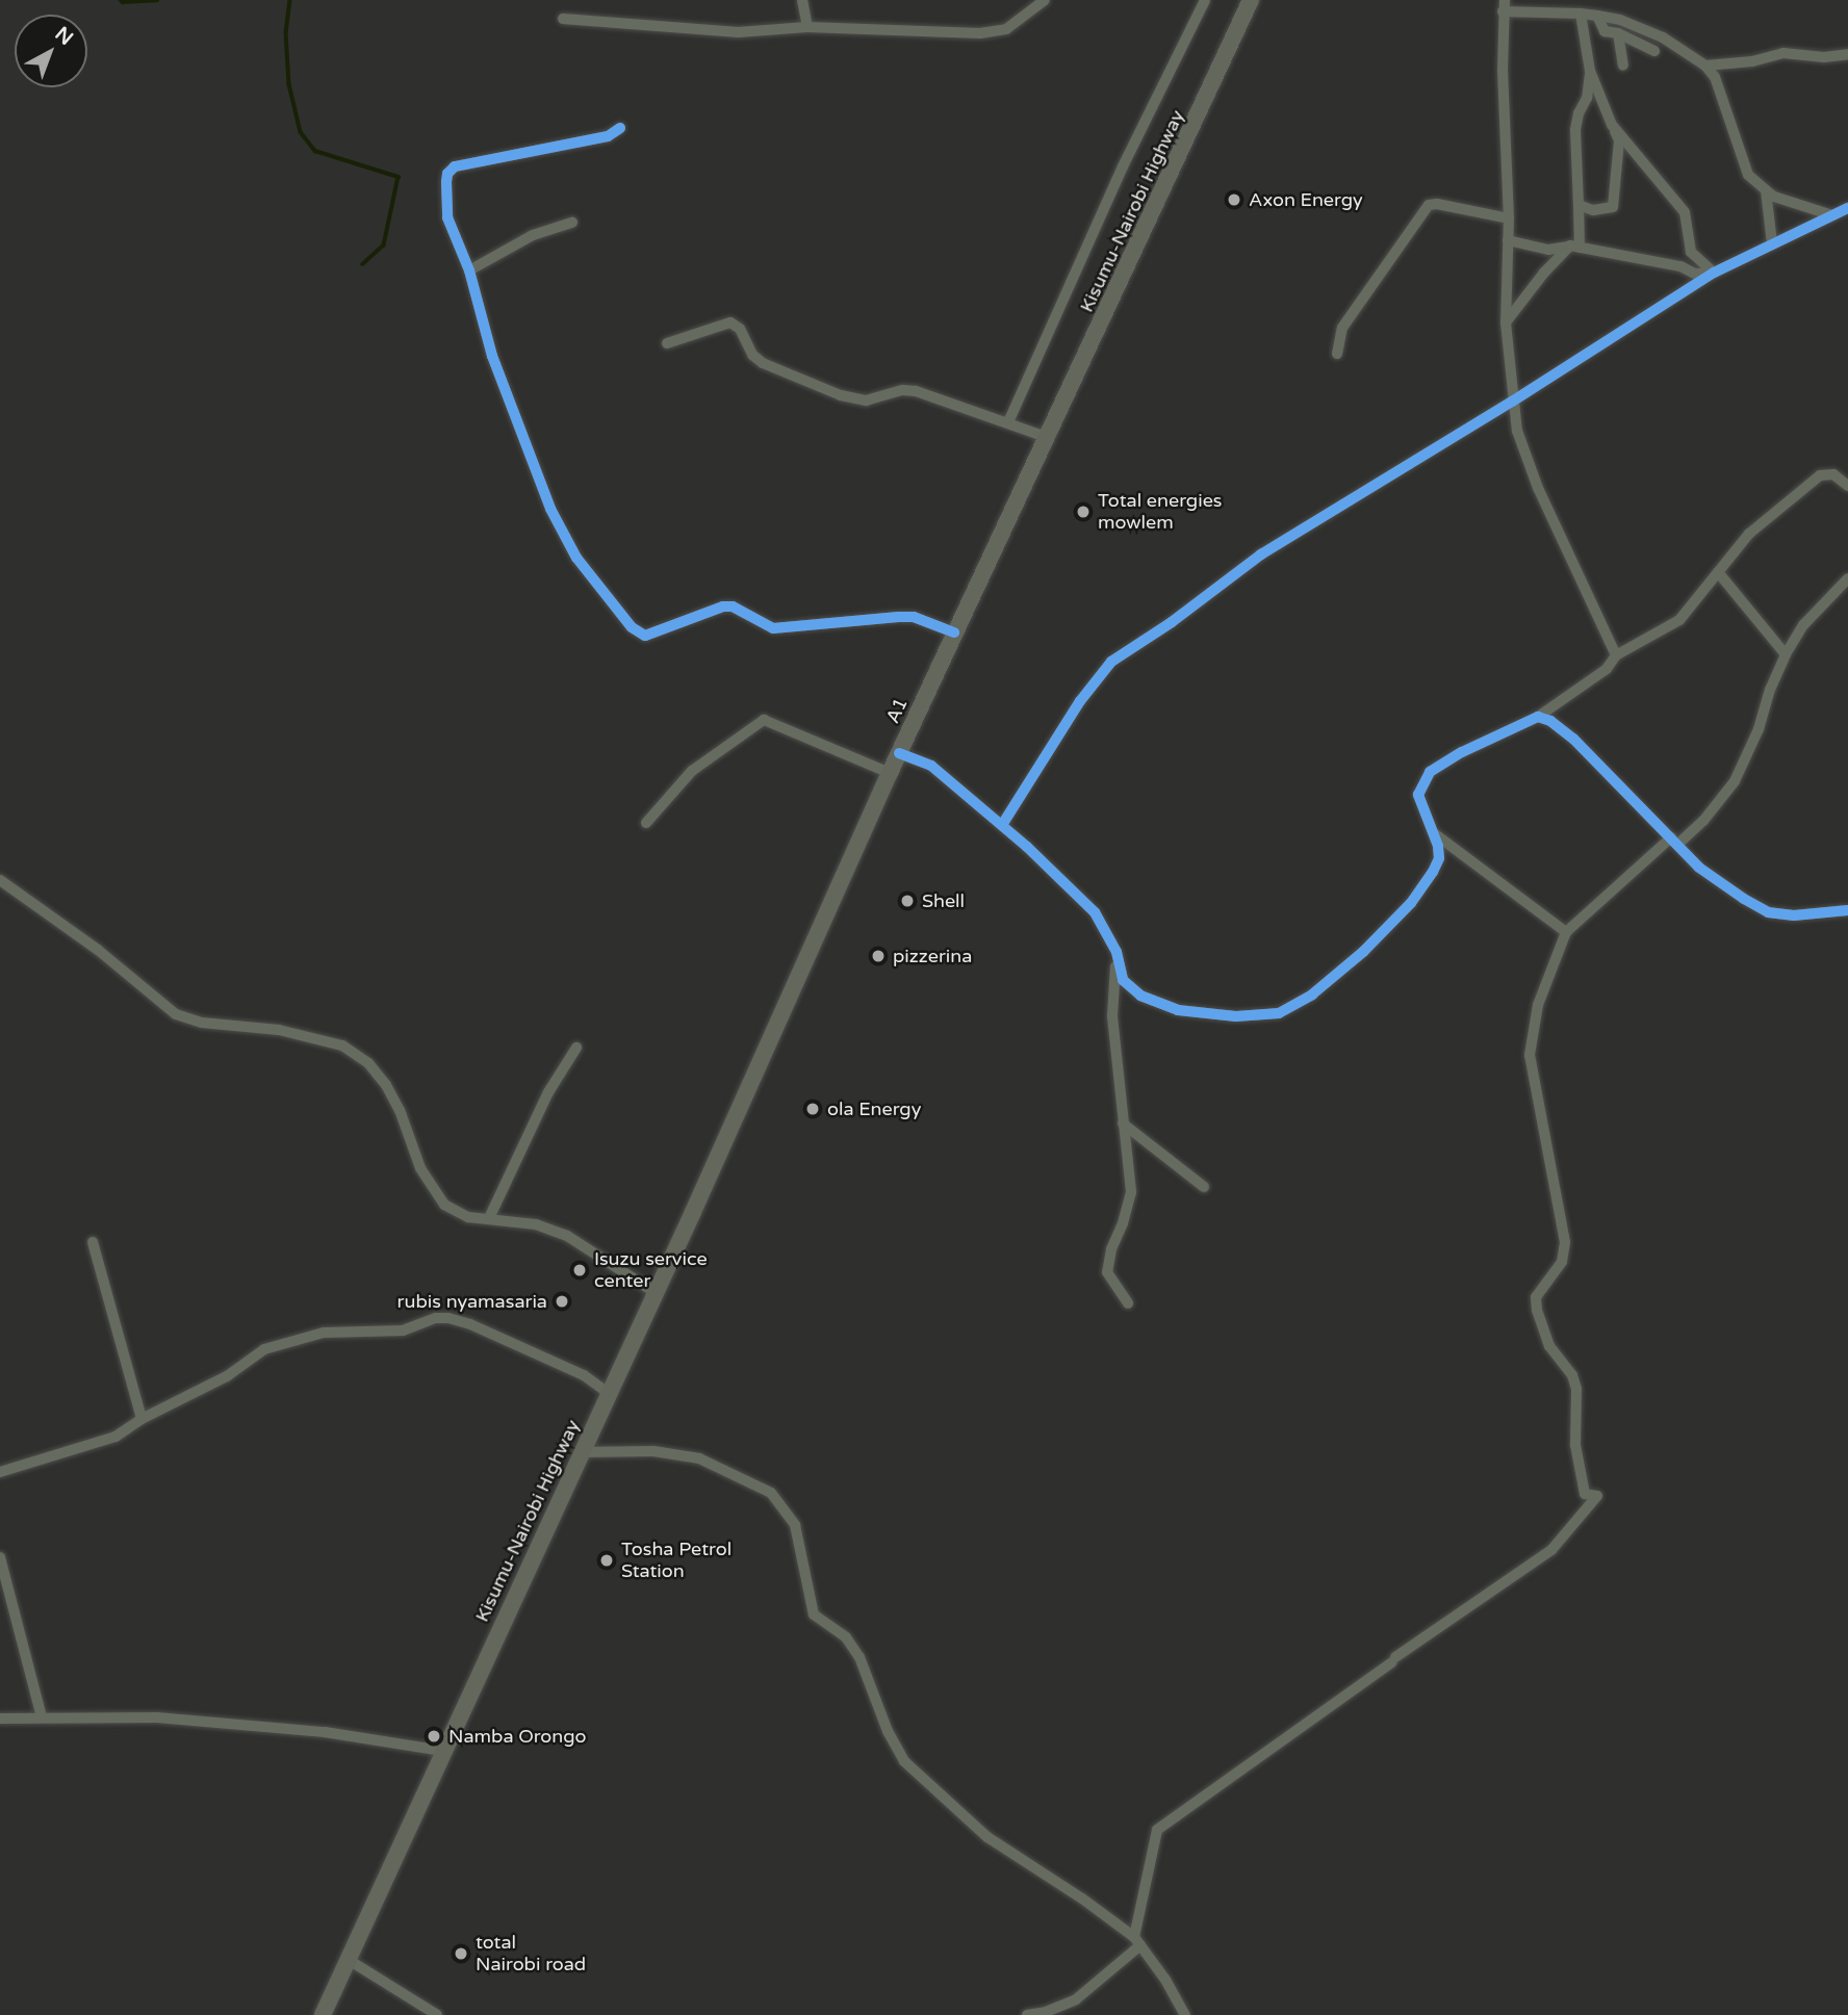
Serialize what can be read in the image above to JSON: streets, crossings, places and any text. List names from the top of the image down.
{
  "streets": {
    "highway": ["Kisumu-Nairobi Highway", "A1"]
  },
  "crossings": [
    ["Kisumu-Nairobi Highway", "A1"]
  ],
  "places": [
    "Axon Energy",
    "Total energies mowlem",
    "Shell",
    "pizzerina",
    "ola Energy",
    "Isuzu service center",
    "rubis nyamasaria",
    "Tosha Petrol Station",
    "Namba Orongo",
    "total Nairobi road"
  ],
  "north": "top right"
}
